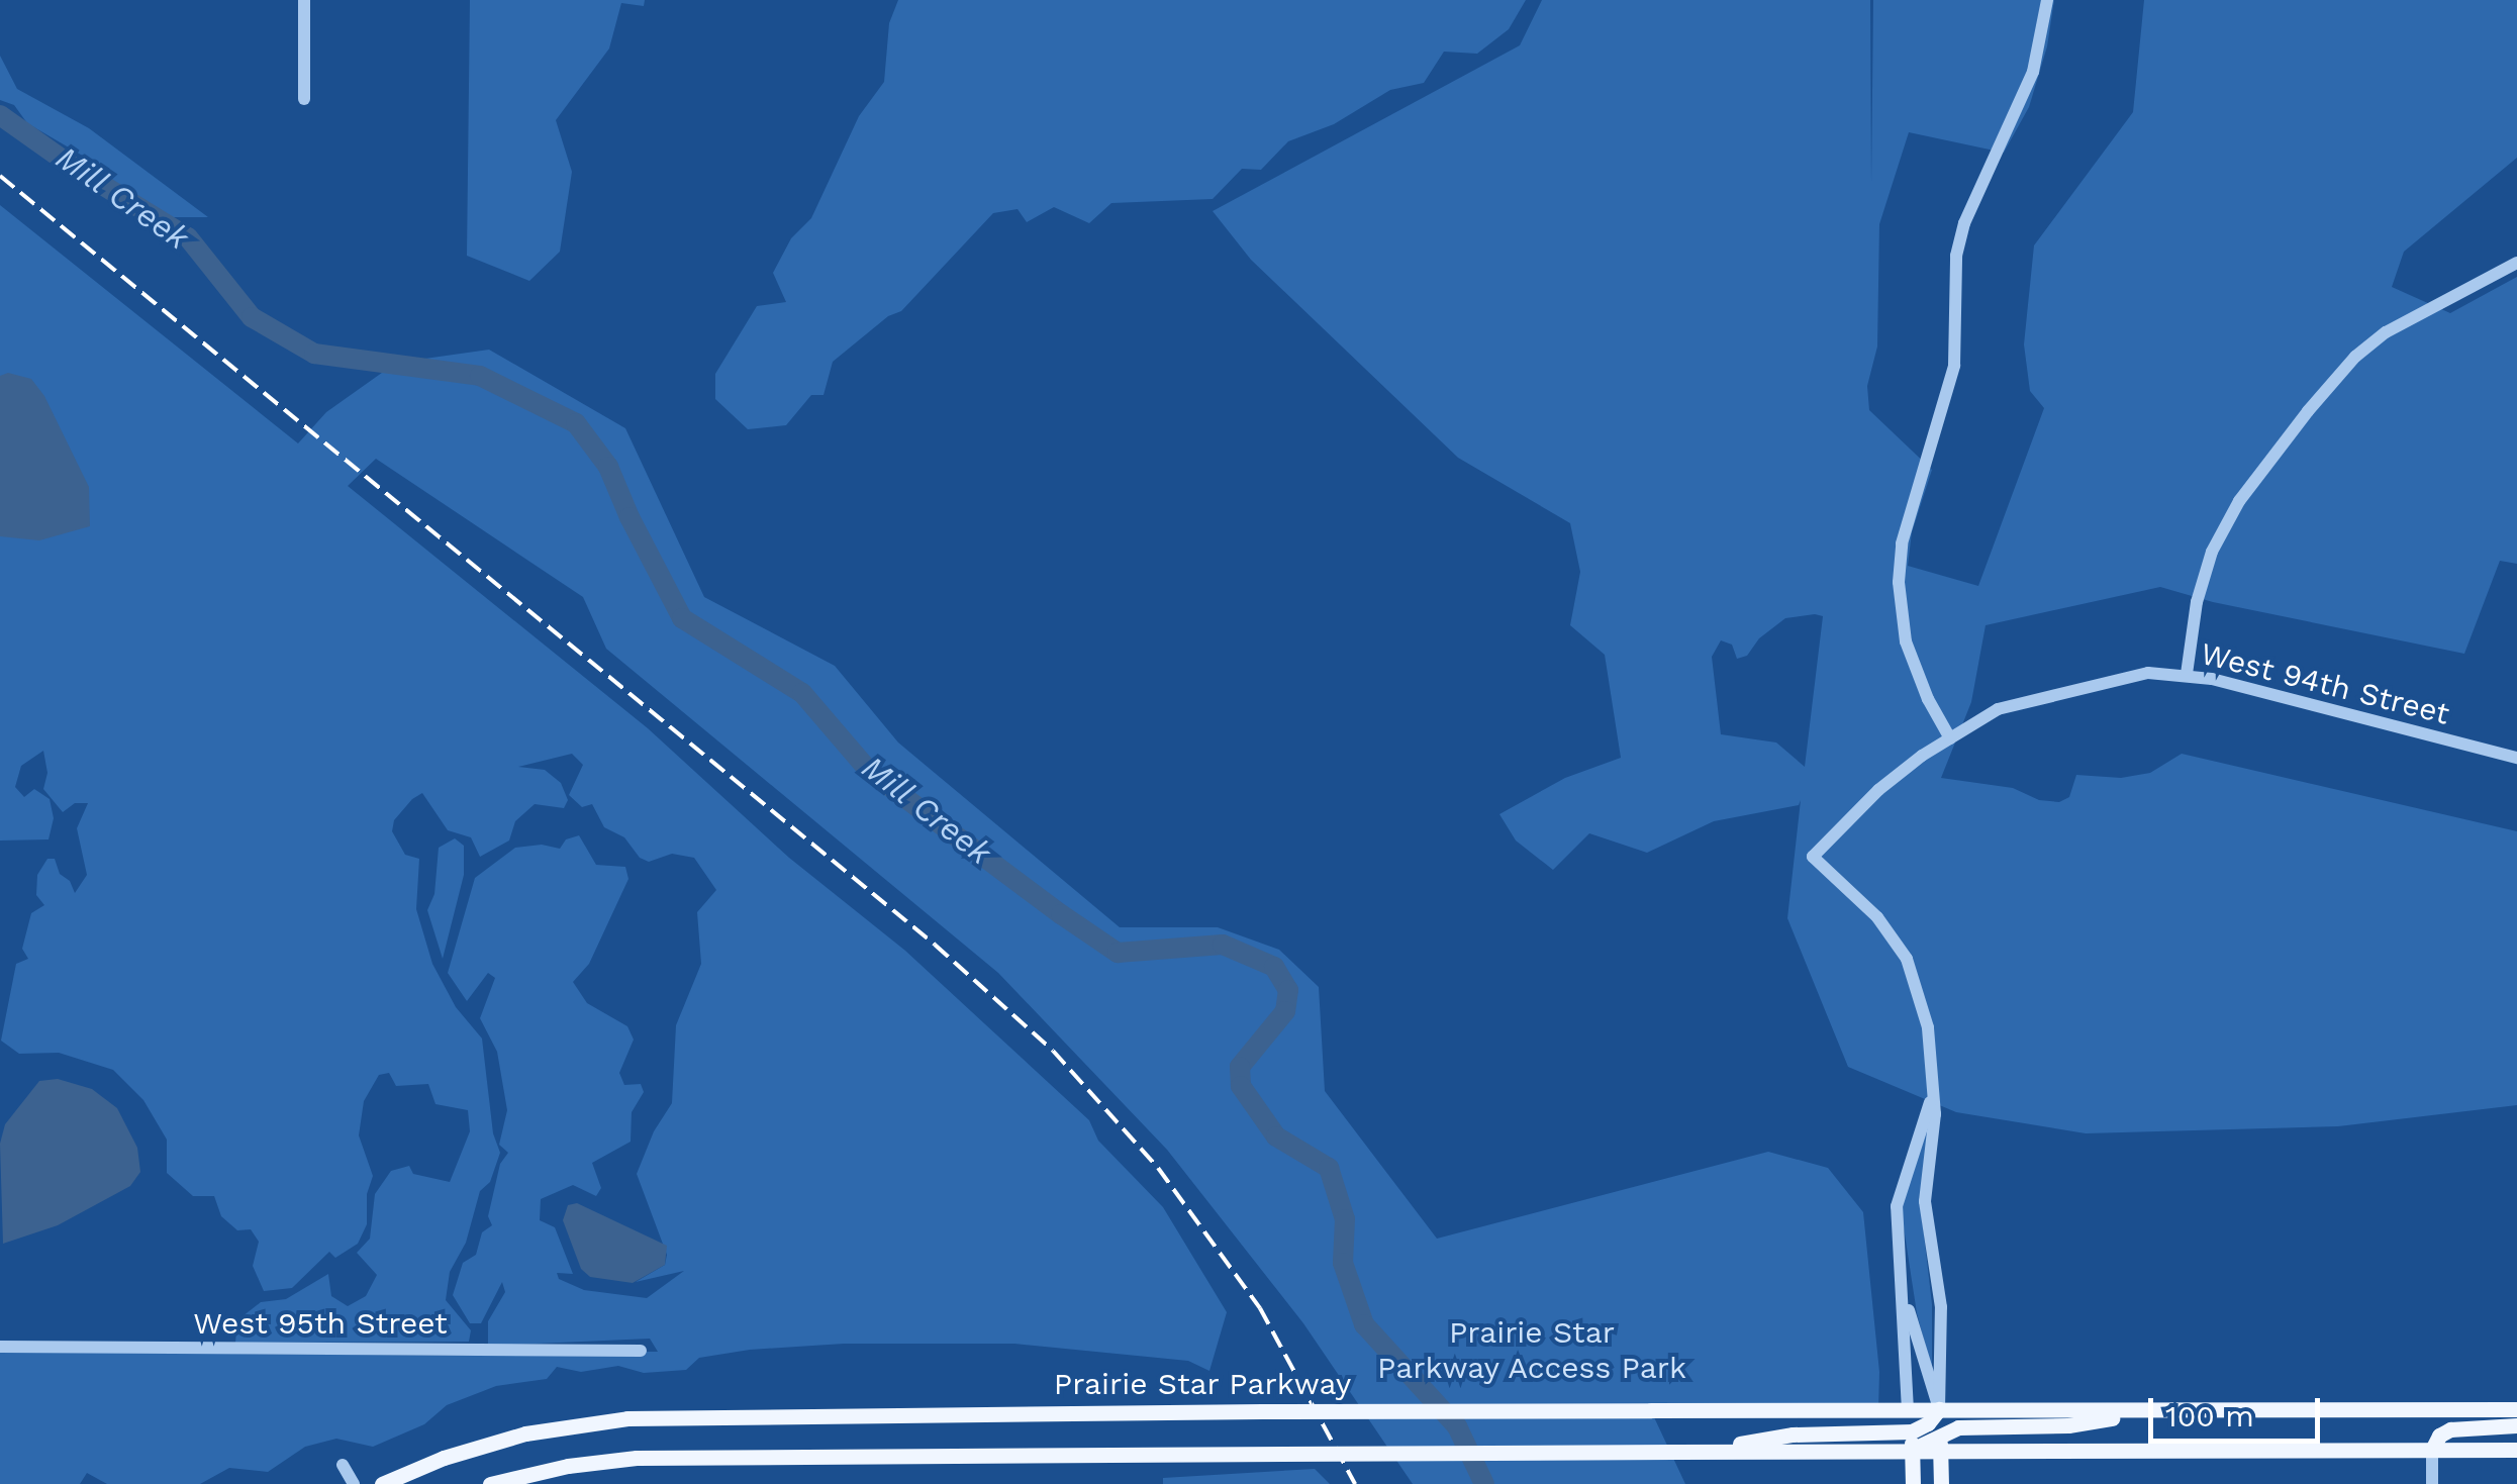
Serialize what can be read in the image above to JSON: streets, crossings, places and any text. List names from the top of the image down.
{
  "streets": {
    "main road": ["Prairie Star Parkway"],
    "street": ["West 94th Street", "West 95th Street"]
  },
  "water": ["Mill Creek"],
  "parks": ["Prairie Star Parkway Access Park"],
  "scale_bar": "100 m"
}
